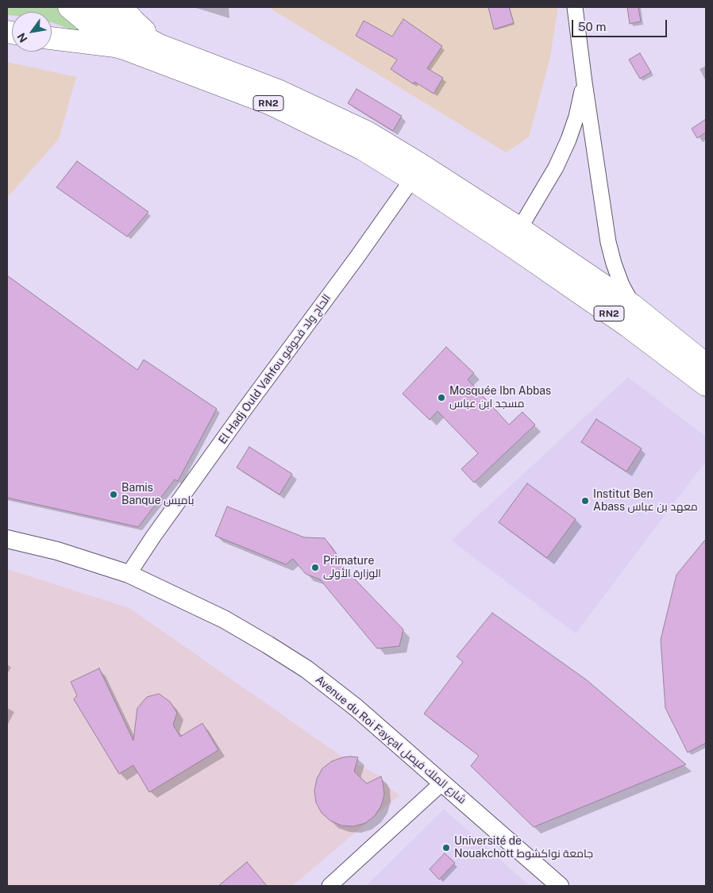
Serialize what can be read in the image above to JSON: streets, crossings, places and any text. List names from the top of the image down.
{
  "streets": {
    "highway": ["RN2"],
    "street": ["El Hadj Ould Vahfou الحاج ولد فحوفو", "Avenue du Roi Fayçal شارع الملك فيصل"]
  },
  "crossings": [
    ["RN2", "El Hadj Ould Vahfou الحاج ولد فحوفو"],
    ["El Hadj Ould Vahfou الحاج ولد فحوفو", "Avenue du Roi Fayçal شارع الملك فيصل"]
  ],
  "places": [
    "Mosquée Ibn Abbas مسجد ابن عباس",
    "Bamis Banque باميس",
    "Institut Ben Abass معهد بن عباس",
    "Primature الوزارة الأولى",
    "Université de Nouakchott جامعة نواكشوط"
  ],
  "scale_bar": "50 m",
  "north": "bottom left"
}
